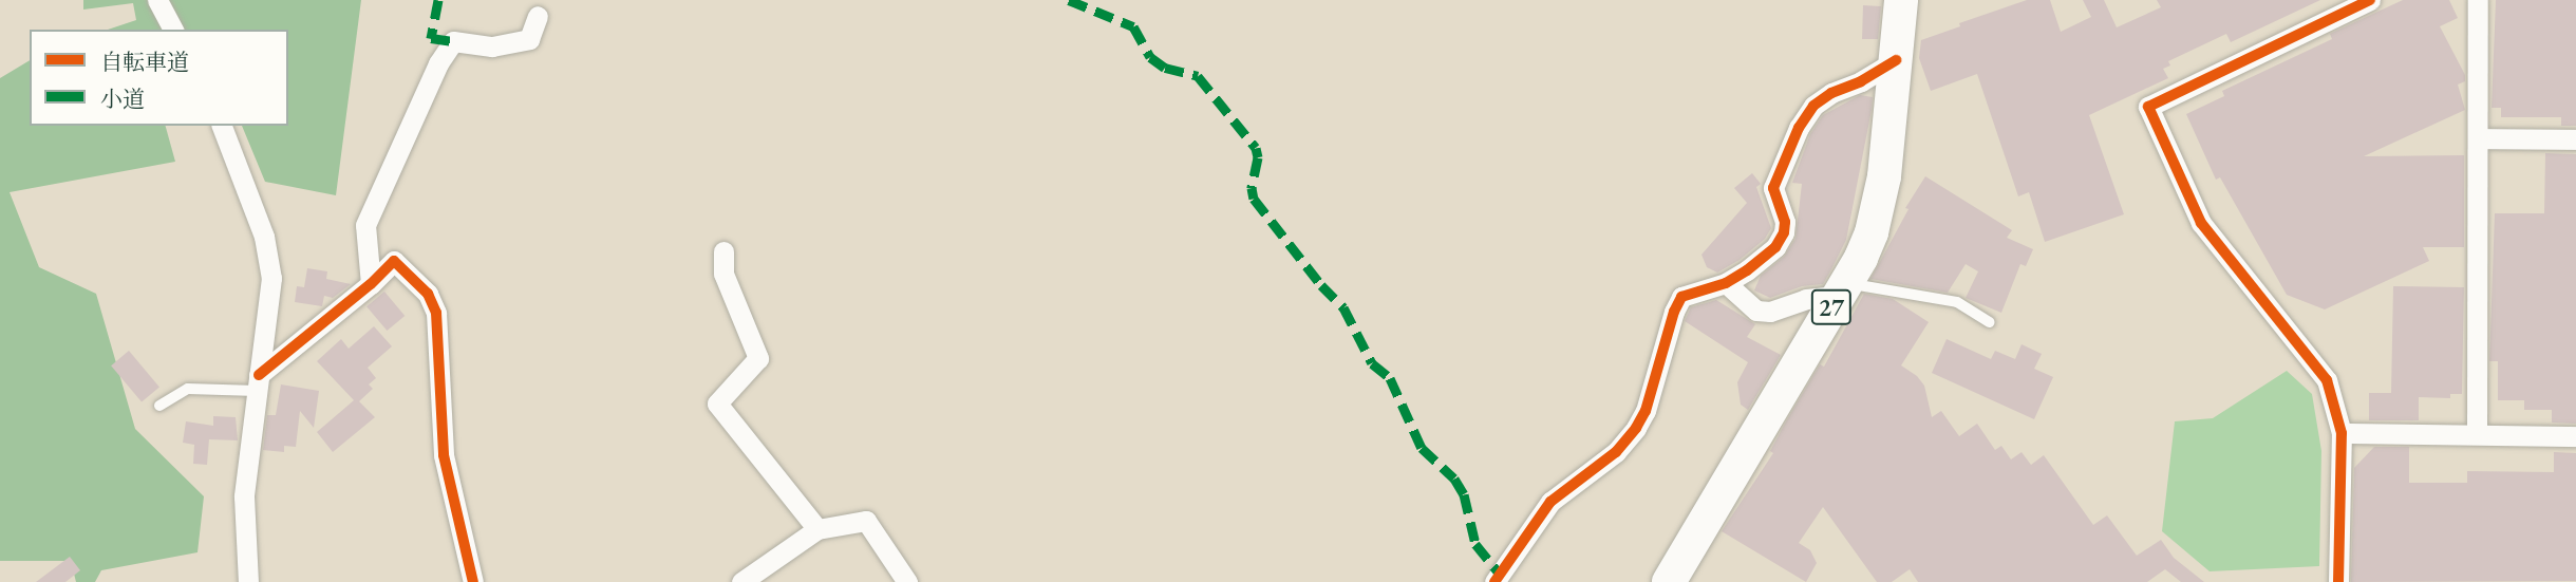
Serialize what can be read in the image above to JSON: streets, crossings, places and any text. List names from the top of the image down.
{
  "streets": {
    "main road": ["27"]
  },
  "legend": ["自転車道", "小道"]
}
